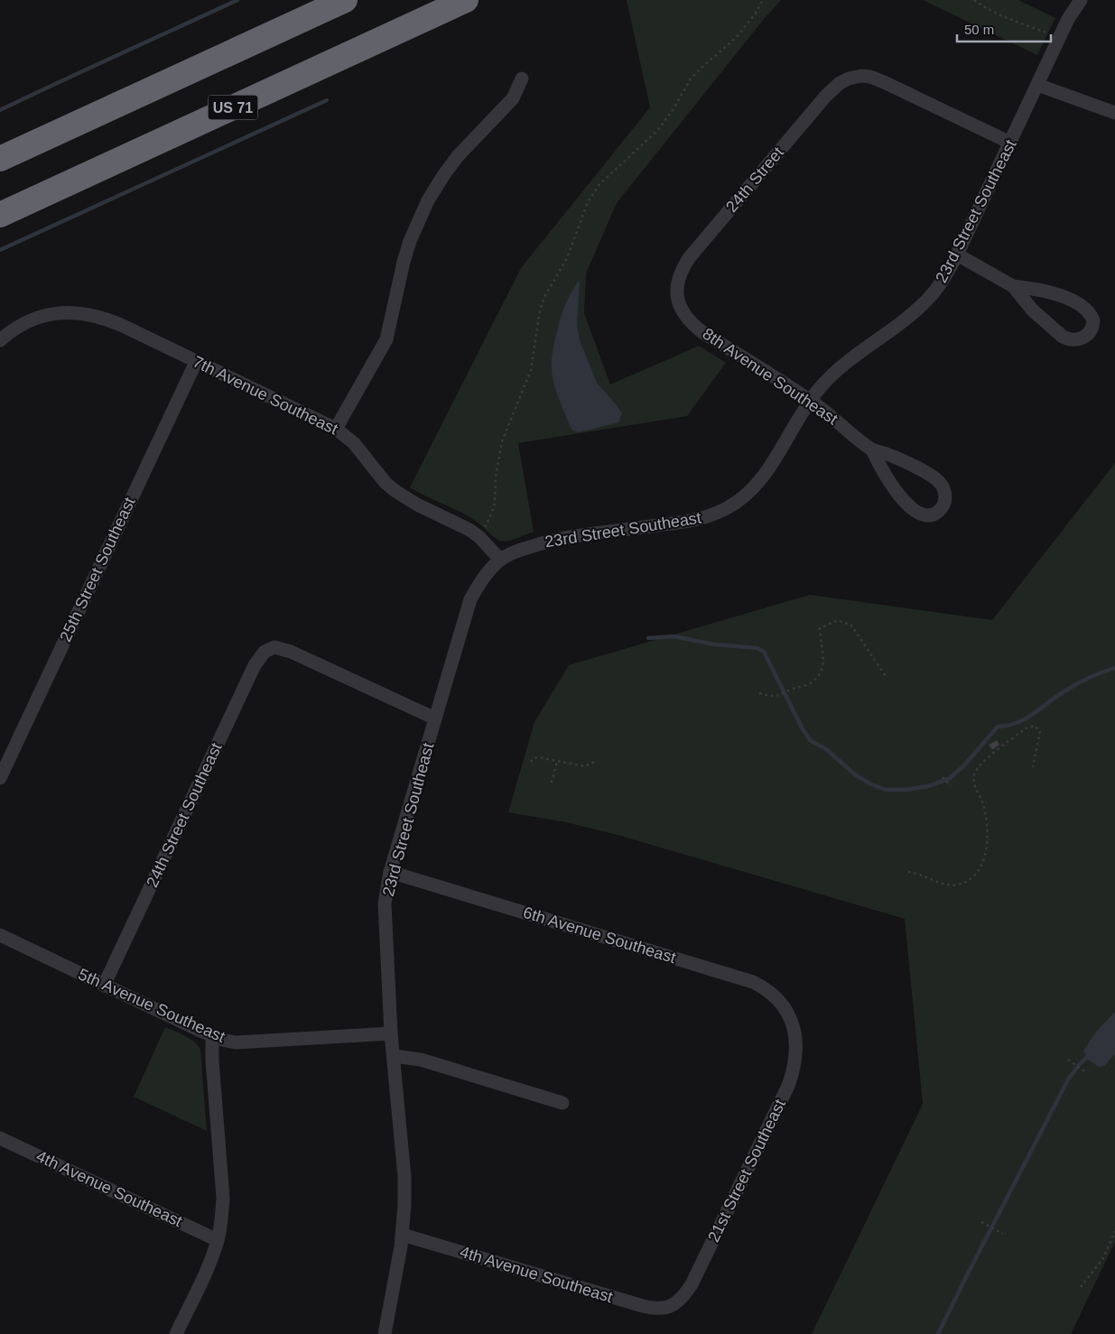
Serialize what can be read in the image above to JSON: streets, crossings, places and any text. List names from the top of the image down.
{
  "streets": {
    "highway": ["US 71"],
    "street": [
      "24th Street",
      "23rd Street Southeast",
      "8th Avenue Southeast",
      "7th Avenue Southeast",
      "25th Street Southeast",
      "24th Street Southeast",
      "6th Avenue Southeast",
      "5th Avenue Southeast",
      "21st Street Southeast",
      "4th Avenue Southeast"
    ]
  },
  "crossings": [
    ["24th Street", "23rd Street Southeast"],
    ["24th Street", "8th Avenue Southeast"],
    ["23rd Street Southeast", "8th Avenue Southeast"],
    ["23rd Street Southeast", "7th Avenue Southeast"],
    ["23rd Street Southeast", "24th Street Southeast"],
    ["23rd Street Southeast", "6th Avenue Southeast"],
    ["23rd Street Southeast", "5th Avenue Southeast"],
    ["23rd Street Southeast", "4th Avenue Southeast"],
    ["7th Avenue Southeast", "25th Street Southeast"],
    ["24th Street Southeast", "5th Avenue Southeast"],
    ["6th Avenue Southeast", "21st Street Southeast"],
    ["21st Street Southeast", "4th Avenue Southeast"]
  ],
  "scale_bar": "50 m"
}
